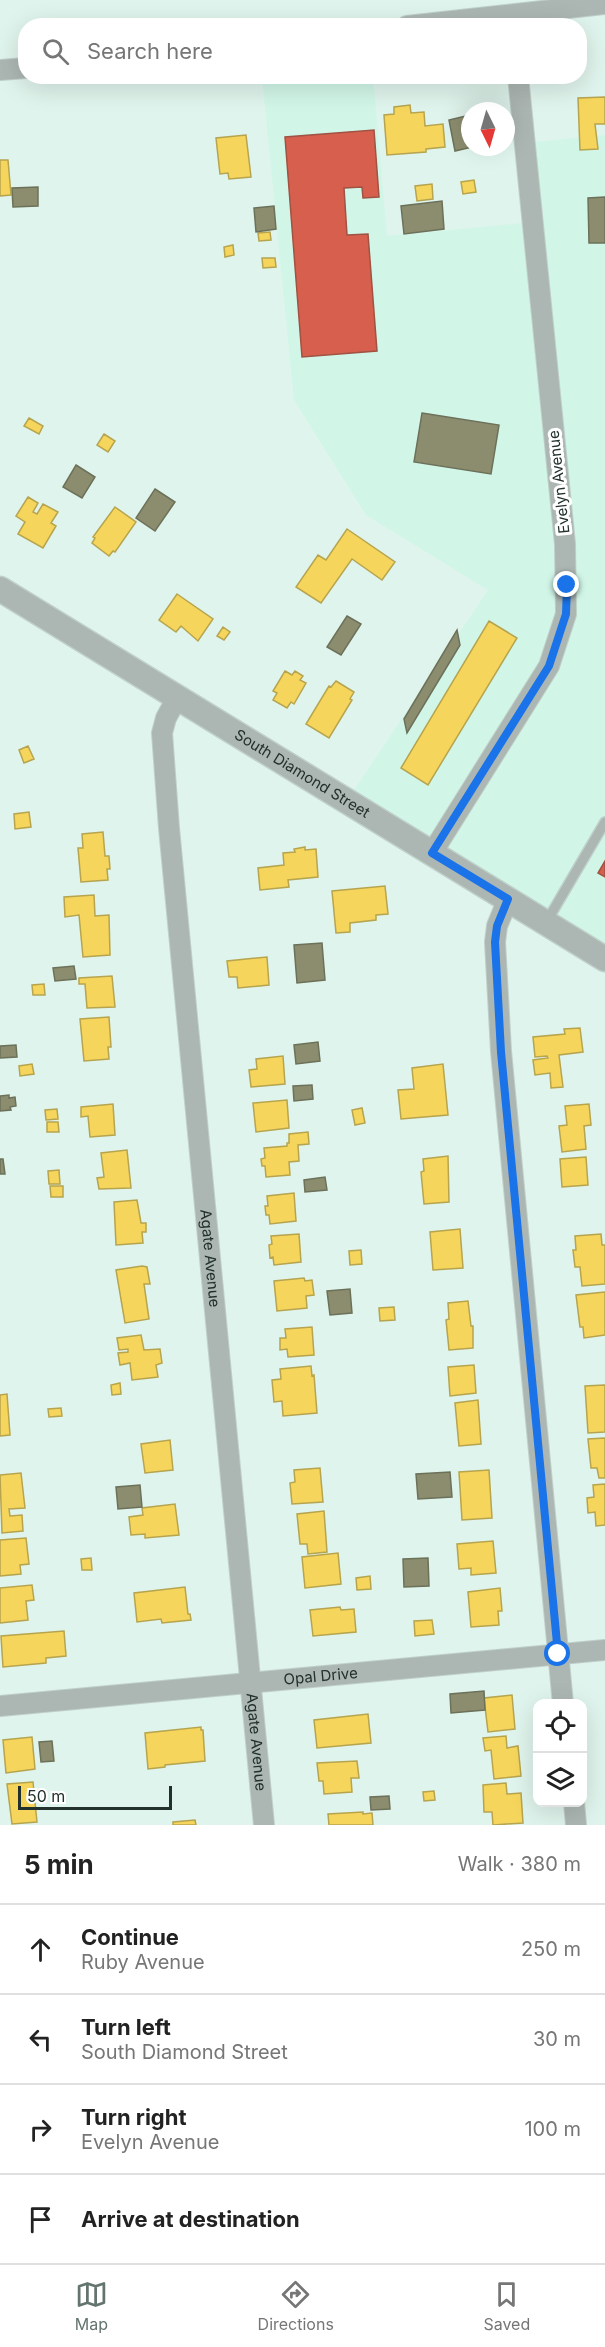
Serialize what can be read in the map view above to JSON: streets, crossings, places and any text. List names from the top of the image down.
{
  "streets": {
    "street": [
      "Evelyn Avenue",
      "South Diamond Street",
      "Agate Avenue",
      "Opal Drive"
    ]
  },
  "crossings": [
    ["Evelyn Avenue", "South Diamond Street"],
    ["South Diamond Street", "Agate Avenue"],
    ["Agate Avenue", "Opal Drive"]
  ],
  "scale_bar": "50 m",
  "north": "bottom",
  "page": {
    "search": "Search here",
    "scale": "50 m",
    "heading": ["5 min", "Walk · 380 m"],
    "list": [
      ["Continue", "Ruby Avenue", "250 m"],
      ["Turn left", "South Diamond Street", "30 m"],
      ["Turn right", "Evelyn Avenue", "100 m"],
      "Arrive at destination"
    ],
    "nav": ["Map", "Directions", "Saved"]
  }
}
